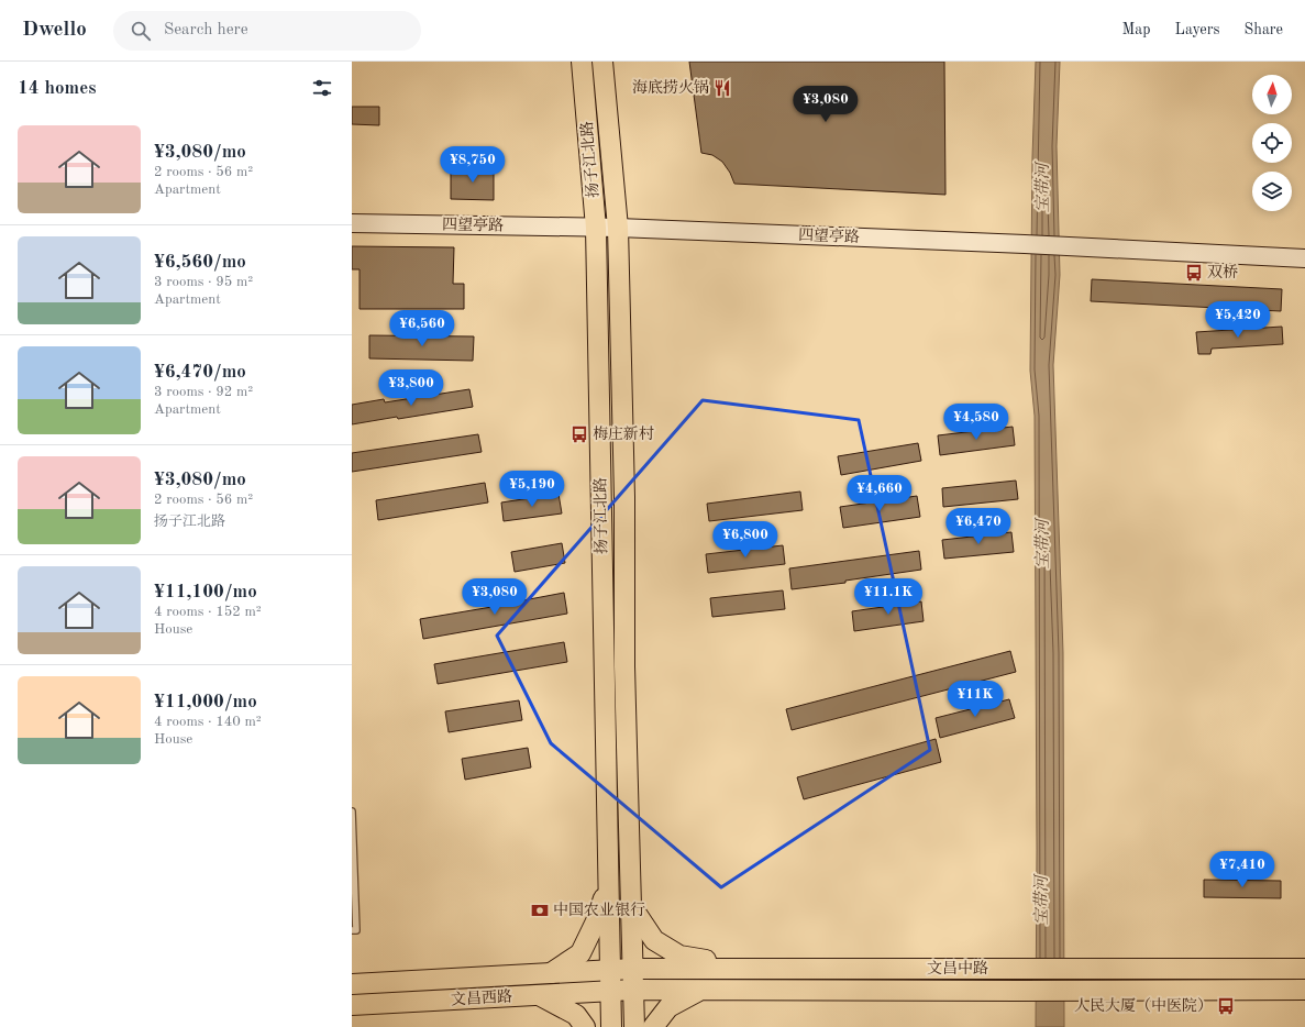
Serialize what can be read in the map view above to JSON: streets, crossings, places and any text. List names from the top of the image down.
{
  "streets": {
    "main road": ["扬子江北路", "文昌中路", "文昌西路"],
    "street": ["四望亭路"]
  },
  "crossings": [
    ["扬子江北路", "四望亭路"],
    ["扬子江北路", "文昌中路"],
    ["扬子江北路", "文昌西路"],
    ["文昌中路", "文昌西路"]
  ],
  "water": ["宝带河"],
  "places": {
    "restaurant": ["海底捞火锅"],
    "bus stop": ["双桥", "梅庄新村", "人民大厦（中医院）"],
    "bank": ["中国农业银行"]
  },
  "north": "top",
  "page": {
    "header": "Dwello",
    "search": "Search here",
    "nav": ["Map", "Layers", "Share"],
    "heading": "14 homes",
    "price": [
      "¥3,080",
      "¥8,750",
      "¥5,420",
      "¥6,560",
      "¥3,800",
      "¥4,580",
      "¥5,190",
      "¥4,660",
      "¥6,470",
      "¥6,800",
      "¥3,080",
      "¥11.1K",
      "¥11K",
      "¥7,410"
    ],
    "list": [
      {
        "name": "¥3,080/mo",
        "note": "2 rooms · 56 m² · Apartment"
      },
      {
        "name": "¥6,560/mo",
        "note": "3 rooms · 95 m² · Apartment"
      },
      {
        "name": "¥6,470/mo",
        "note": "3 rooms · 92 m² · Apartment"
      },
      {
        "name": "¥3,080/mo",
        "note": "2 rooms · 56 m² · 扬子江北路"
      },
      {
        "name": "¥11,100/mo",
        "note": "4 rooms · 152 m² · House"
      },
      {
        "name": "¥11,000/mo",
        "note": "4 rooms · 140 m² · House"
      }
    ]
  }
}
